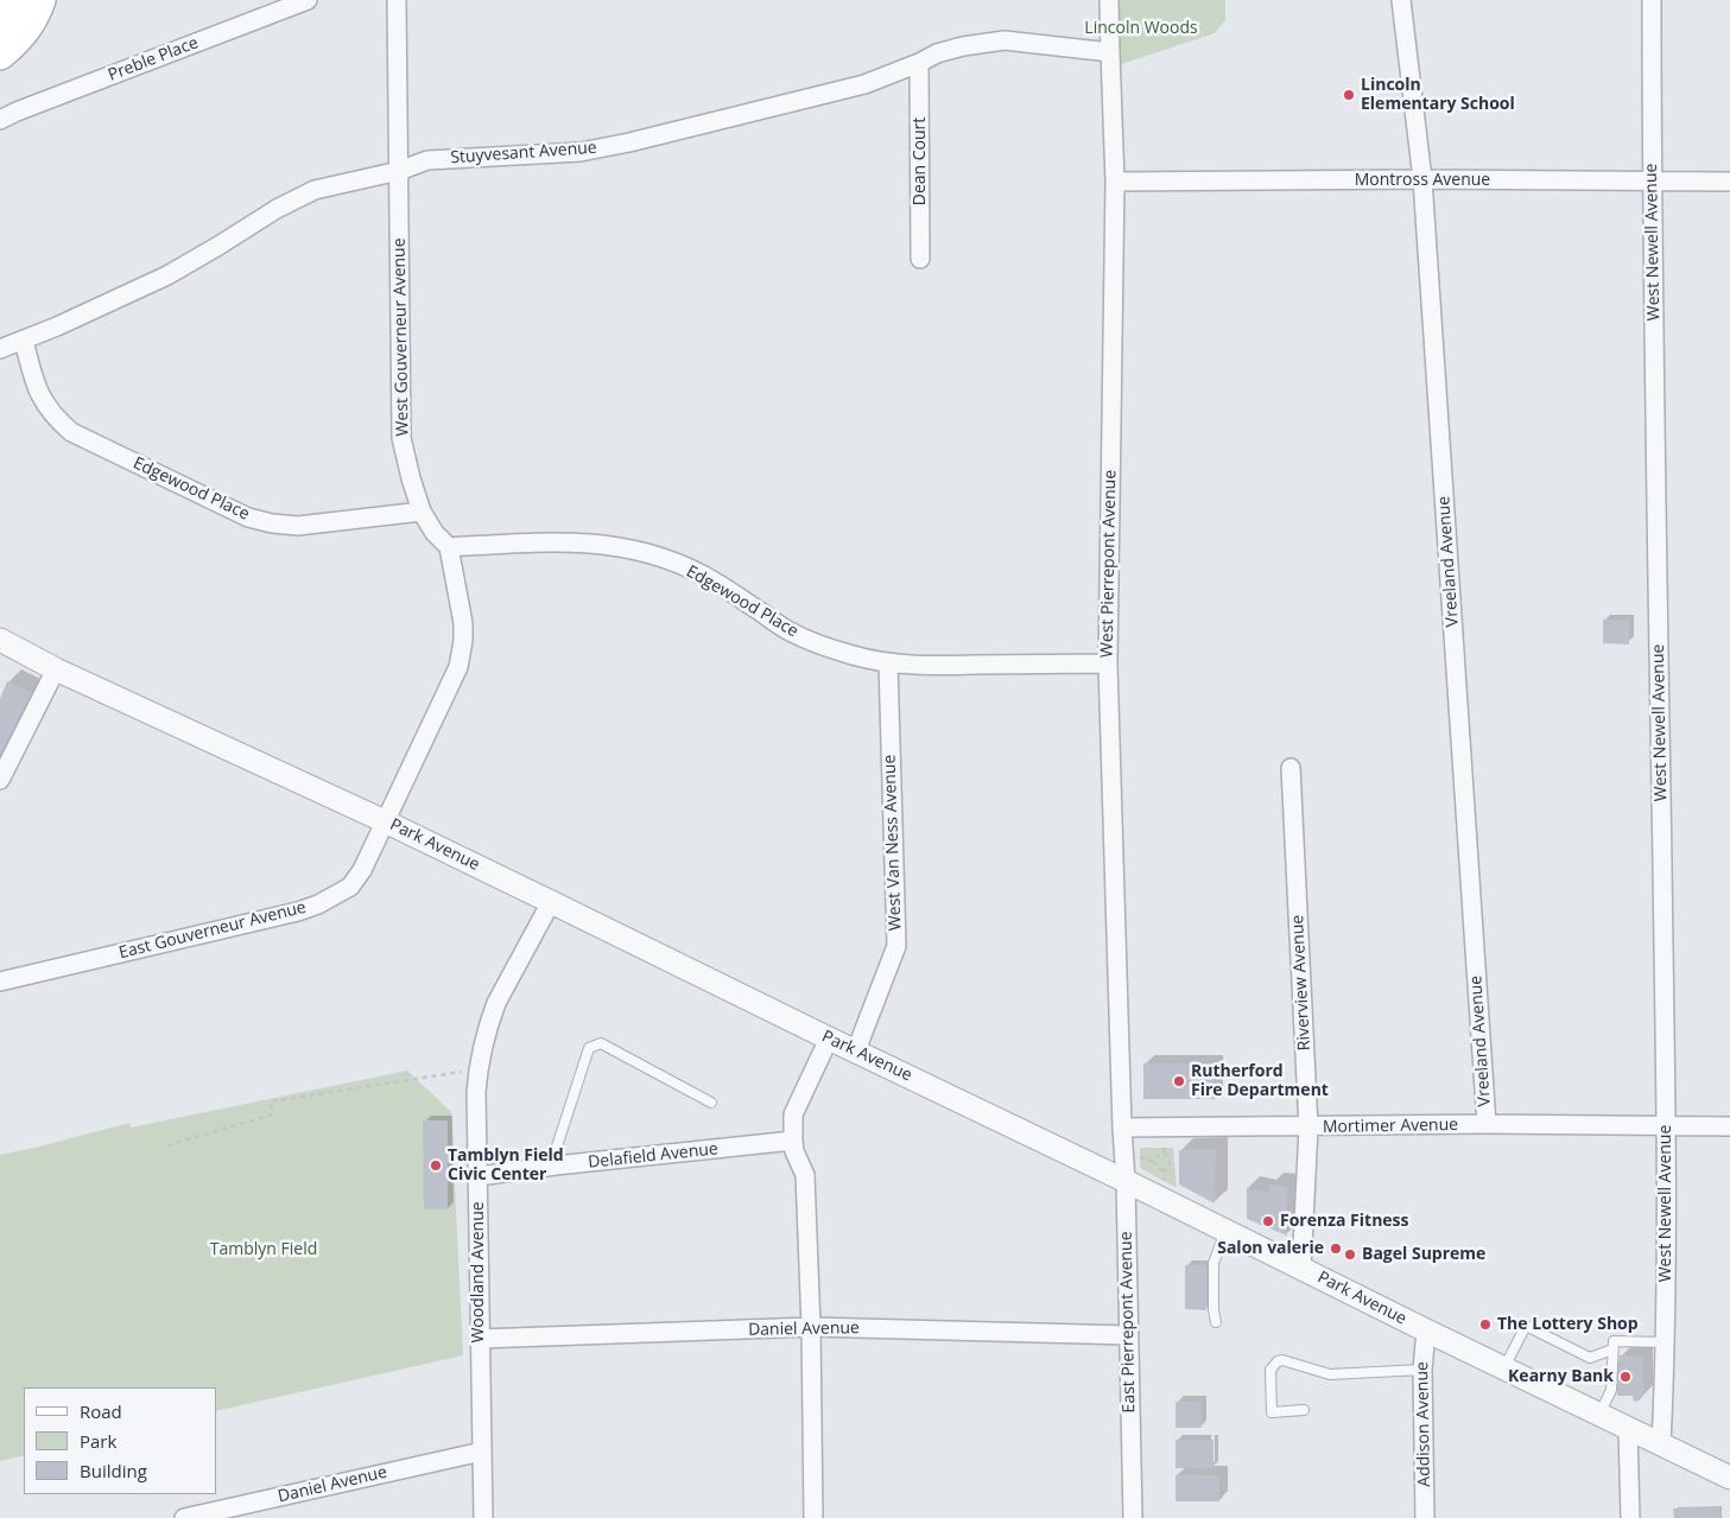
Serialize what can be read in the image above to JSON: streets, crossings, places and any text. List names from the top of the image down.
{
  "streets": {
    "street": [
      "Preble Place",
      "Stuyvesant Avenue",
      "Dean Court",
      "Montross Avenue",
      "West Newell Avenue",
      "West Gouverneur Avenue",
      "Edgewood Place",
      "Vreeland Avenue",
      "West Pierrepont Avenue",
      "West Van Ness Avenue",
      "Park Avenue",
      "East Gouverneur Avenue",
      "Riverview Avenue",
      "Mortimer Avenue",
      "Delafield Avenue",
      "Woodland Avenue",
      "East Pierrepont Avenue",
      "Daniel Avenue",
      "Addison Avenue"
    ]
  },
  "crossings": [
    ["Stuyvesant Avenue", "Dean Court"],
    ["Stuyvesant Avenue", "West Gouverneur Avenue"],
    ["Stuyvesant Avenue", "Edgewood Place"],
    ["Stuyvesant Avenue", "West Pierrepont Avenue"],
    ["Montross Avenue", "West Newell Avenue"],
    ["Montross Avenue", "Vreeland Avenue"],
    ["Montross Avenue", "West Pierrepont Avenue"],
    ["West Newell Avenue", "Park Avenue"],
    ["West Newell Avenue", "Mortimer Avenue"],
    ["West Gouverneur Avenue", "Edgewood Place"],
    ["Edgewood Place", "West Pierrepont Avenue"],
    ["Edgewood Place", "West Van Ness Avenue"],
    ["Vreeland Avenue", "Mortimer Avenue"],
    ["West Pierrepont Avenue", "Mortimer Avenue"],
    ["West Pierrepont Avenue", "East Pierrepont Avenue"],
    ["West Van Ness Avenue", "Park Avenue"],
    ["Park Avenue", "East Gouverneur Avenue"],
    ["Park Avenue", "Riverview Avenue"],
    ["Park Avenue", "Woodland Avenue"],
    ["Park Avenue", "East Pierrepont Avenue"],
    ["Park Avenue", "Addison Avenue"],
    ["Riverview Avenue", "Mortimer Avenue"],
    ["Mortimer Avenue", "East Pierrepont Avenue"],
    ["Delafield Avenue", "Woodland Avenue"],
    ["Woodland Avenue", "Daniel Avenue"],
    ["East Pierrepont Avenue", "Daniel Avenue"]
  ],
  "parks": ["Lincoln Woods", "Tamblyn Field"],
  "places": [
    "Lincoln Elementary School",
    "Rutherford Fire Department",
    "Tamblyn Field Civic Center",
    "Forenza Fitness",
    "Salon valerie",
    "Bagel Supreme",
    "The Lottery Shop",
    "Kearny Bank"
  ],
  "legend": ["Road", "Park", "Building"]
}
